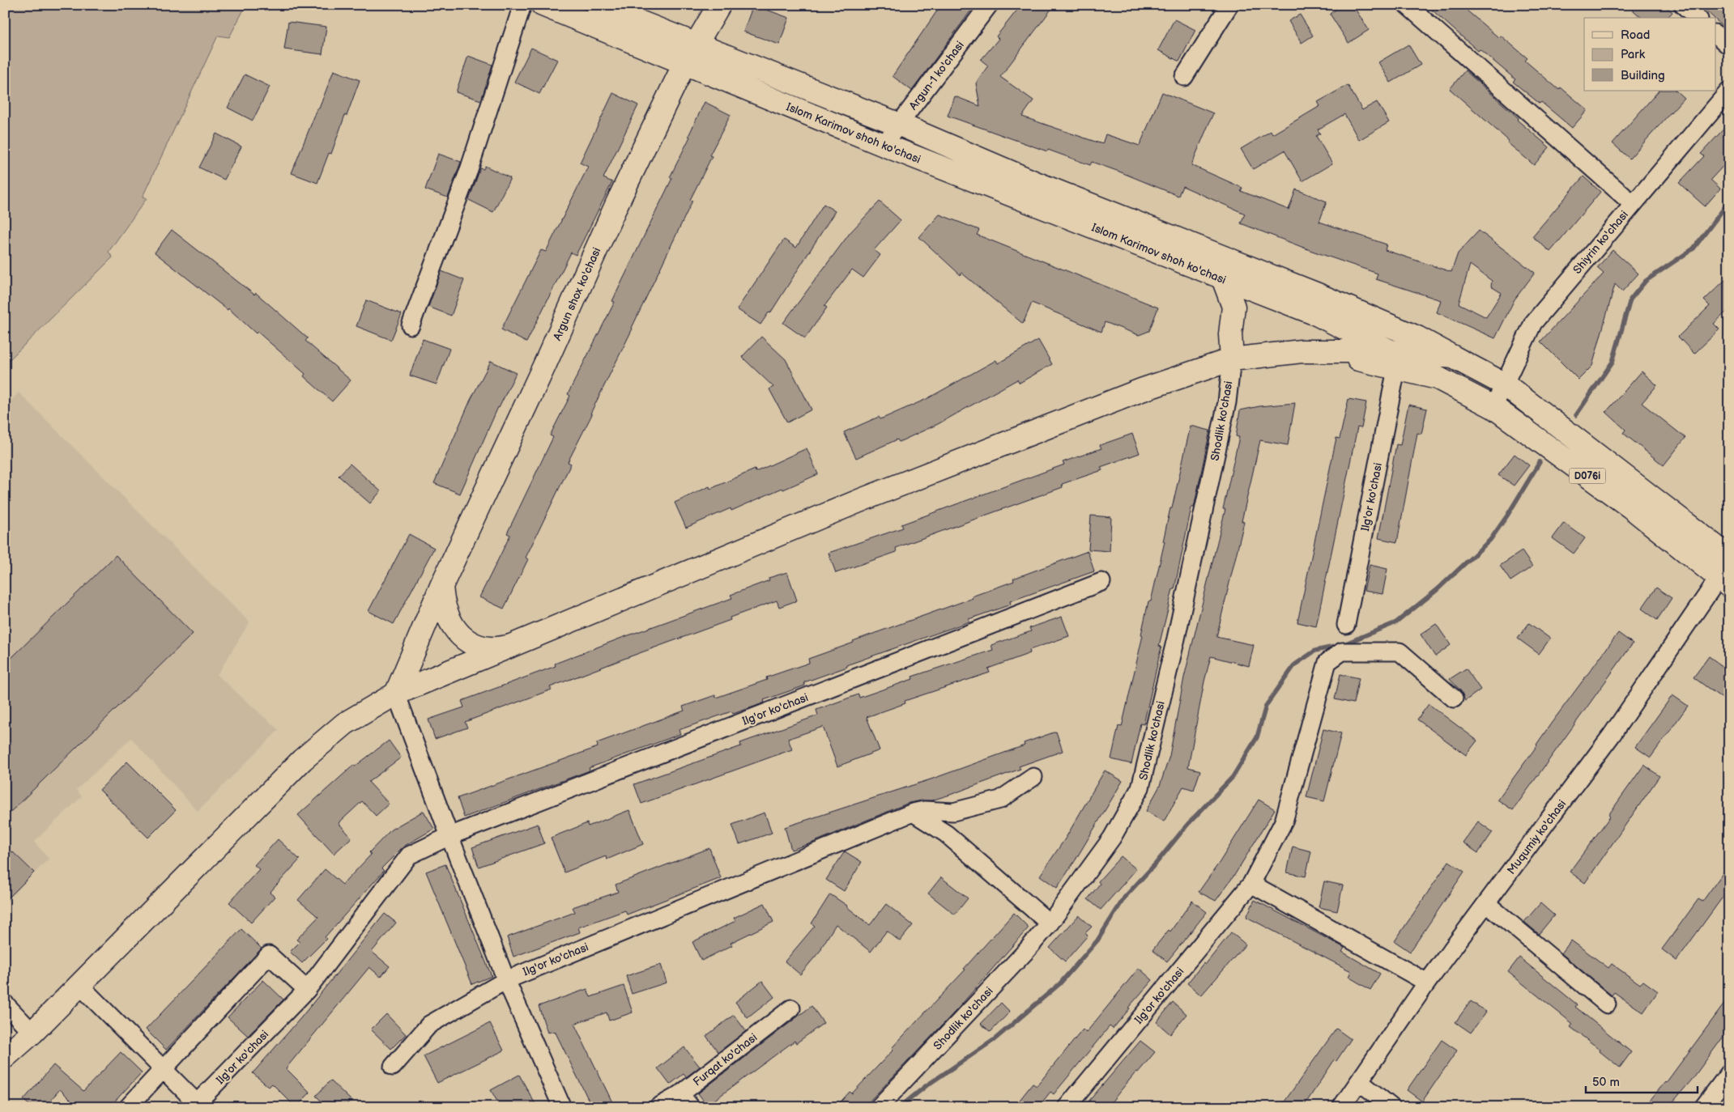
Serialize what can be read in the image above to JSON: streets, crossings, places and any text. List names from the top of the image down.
{
  "streets": {
    "main road": ["Islom Karimov shoh ko'chasi", "Argun shox ko'chasi", "D076i"],
    "street": [
      "Argun-1 ko'chasi",
      "Shiyrin ko'chasi",
      "Shodlik ko'chasi",
      "Ilg'or ko'chasi",
      "Muqumiy ko'chasi",
      "Furqat ko'chasi"
    ]
  },
  "crossings": [
    ["Argun-1 ko'chasi", "Islom Karimov shoh ko'chasi"],
    ["Islom Karimov shoh ko'chasi", "Shiyrin ko'chasi"],
    ["Islom Karimov shoh ko'chasi", "Argun shox ko'chasi"],
    ["Islom Karimov shoh ko'chasi", "D076i"],
    ["Islom Karimov shoh ko'chasi", "Ilg'or ko'chasi"],
    ["Shiyrin ko'chasi", "D076i"],
    ["D076i", "Ilg'or ko'chasi"],
    ["D076i", "Muqumiy ko'chasi"]
  ],
  "legend": ["Road", "Park", "Building"],
  "scale_bar": "50 m"
}
